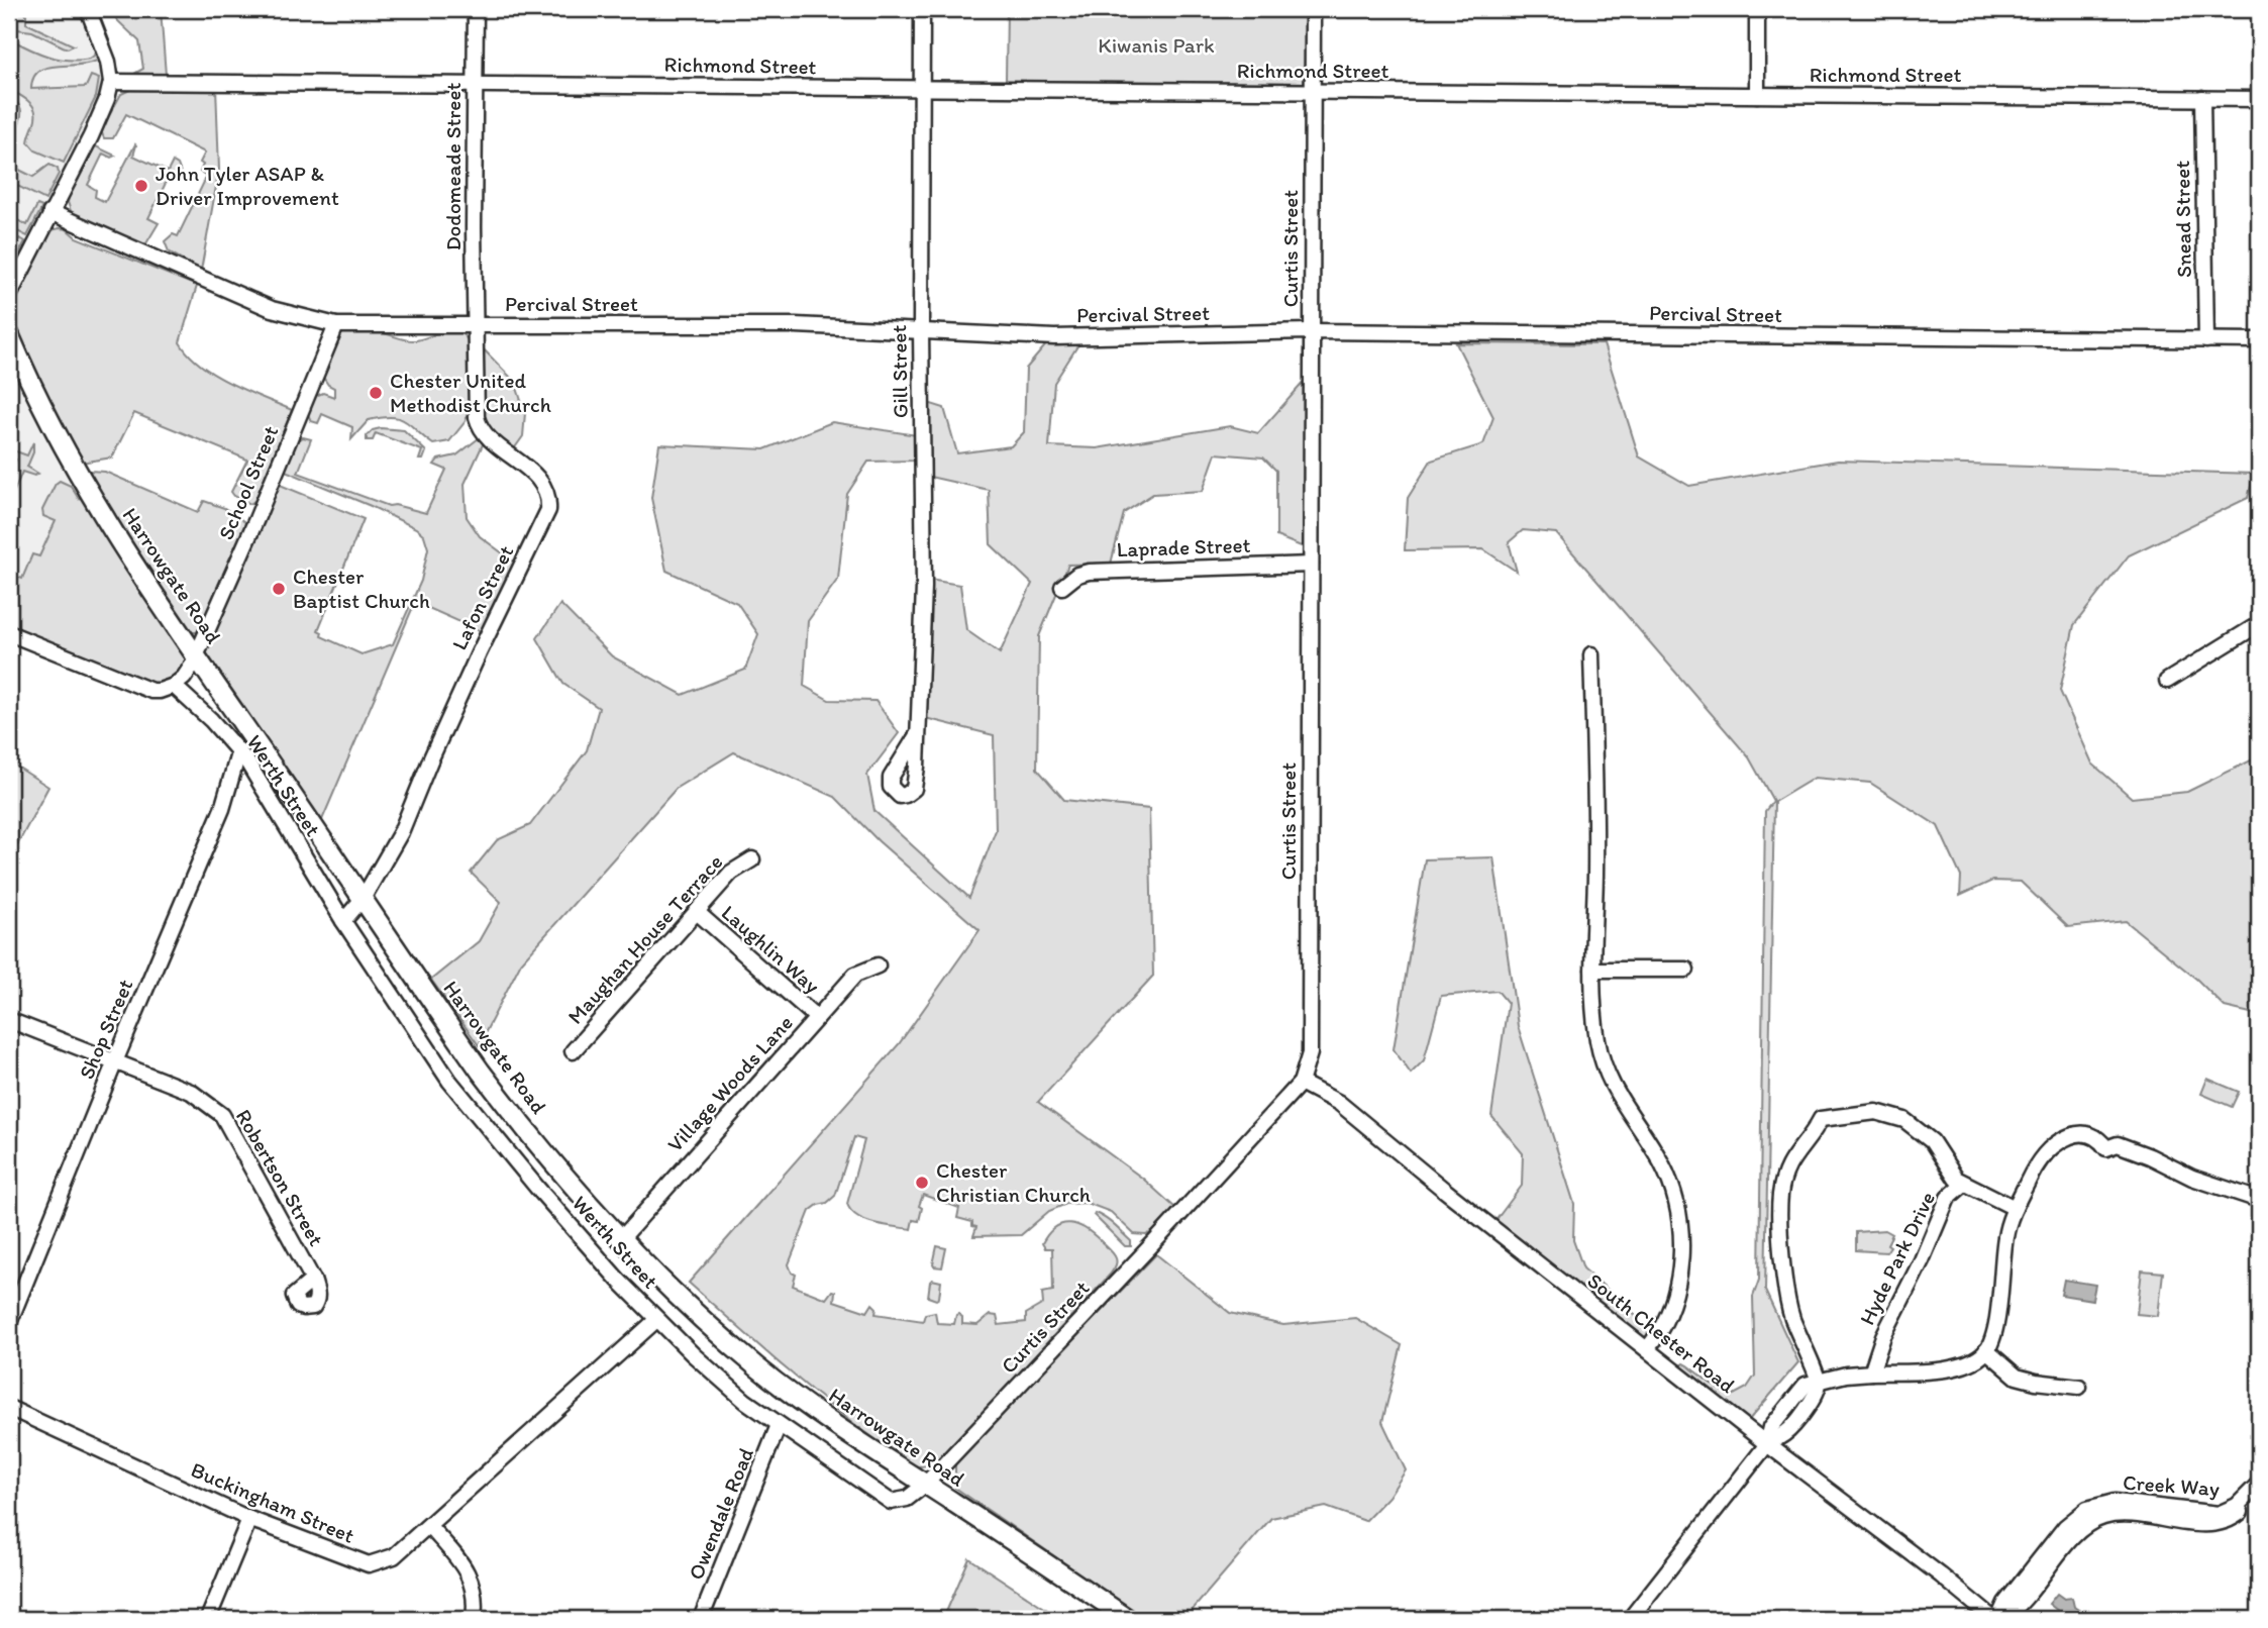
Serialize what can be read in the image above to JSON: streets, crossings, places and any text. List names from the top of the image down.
{
  "streets": {
    "main road": ["Harrowgate Road"],
    "street": [
      "Richmond Street",
      "Dodomeade Street",
      "Snead Street",
      "Curtis Street",
      "Percival Street",
      "Gill Street",
      "School Street",
      "Laprade Street",
      "Lafon Street",
      "Werth Street",
      "Maughan House Terrace",
      "Laughlin Way",
      "Shop Street",
      "Village Woods Lane",
      "Robertson Street",
      "Hyde Park Drive",
      "South Chester Road",
      "Creek Way",
      "Buckingham Street",
      "Owendale Road"
    ]
  },
  "crossings": [
    ["Richmond Street", "Dodomeade Street"],
    ["Richmond Street", "Snead Street"],
    ["Richmond Street", "Curtis Street"],
    ["Richmond Street", "Gill Street"],
    ["Dodomeade Street", "Percival Street"],
    ["Dodomeade Street", "Lafon Street"],
    ["Snead Street", "Percival Street"],
    ["Curtis Street", "Percival Street"],
    ["Curtis Street", "Laprade Street"],
    ["Curtis Street", "Harrowgate Road"],
    ["Curtis Street", "Werth Street"],
    ["Curtis Street", "South Chester Road"],
    ["Percival Street", "Gill Street"],
    ["Percival Street", "School Street"],
    ["Percival Street", "Lafon Street"],
    ["School Street", "Harrowgate Road"],
    ["Harrowgate Road", "Lafon Street"],
    ["Harrowgate Road", "Werth Street"],
    ["Harrowgate Road", "Village Woods Lane"],
    ["Werth Street", "Shop Street"],
    ["Werth Street", "Buckingham Street"],
    ["Werth Street", "Owendale Road"],
    ["Maughan House Terrace", "Laughlin Way"],
    ["Laughlin Way", "Village Woods Lane"],
    ["Shop Street", "Robertson Street"],
    ["South Chester Road", "Creek Way"]
  ],
  "parks": ["Kiwanis Park"],
  "places": [
    "John Tyler ASAP & Driver Improvement",
    "Chester United Methodist Church",
    "Chester Baptist Church",
    "Chester Christian Church"
  ]
}
